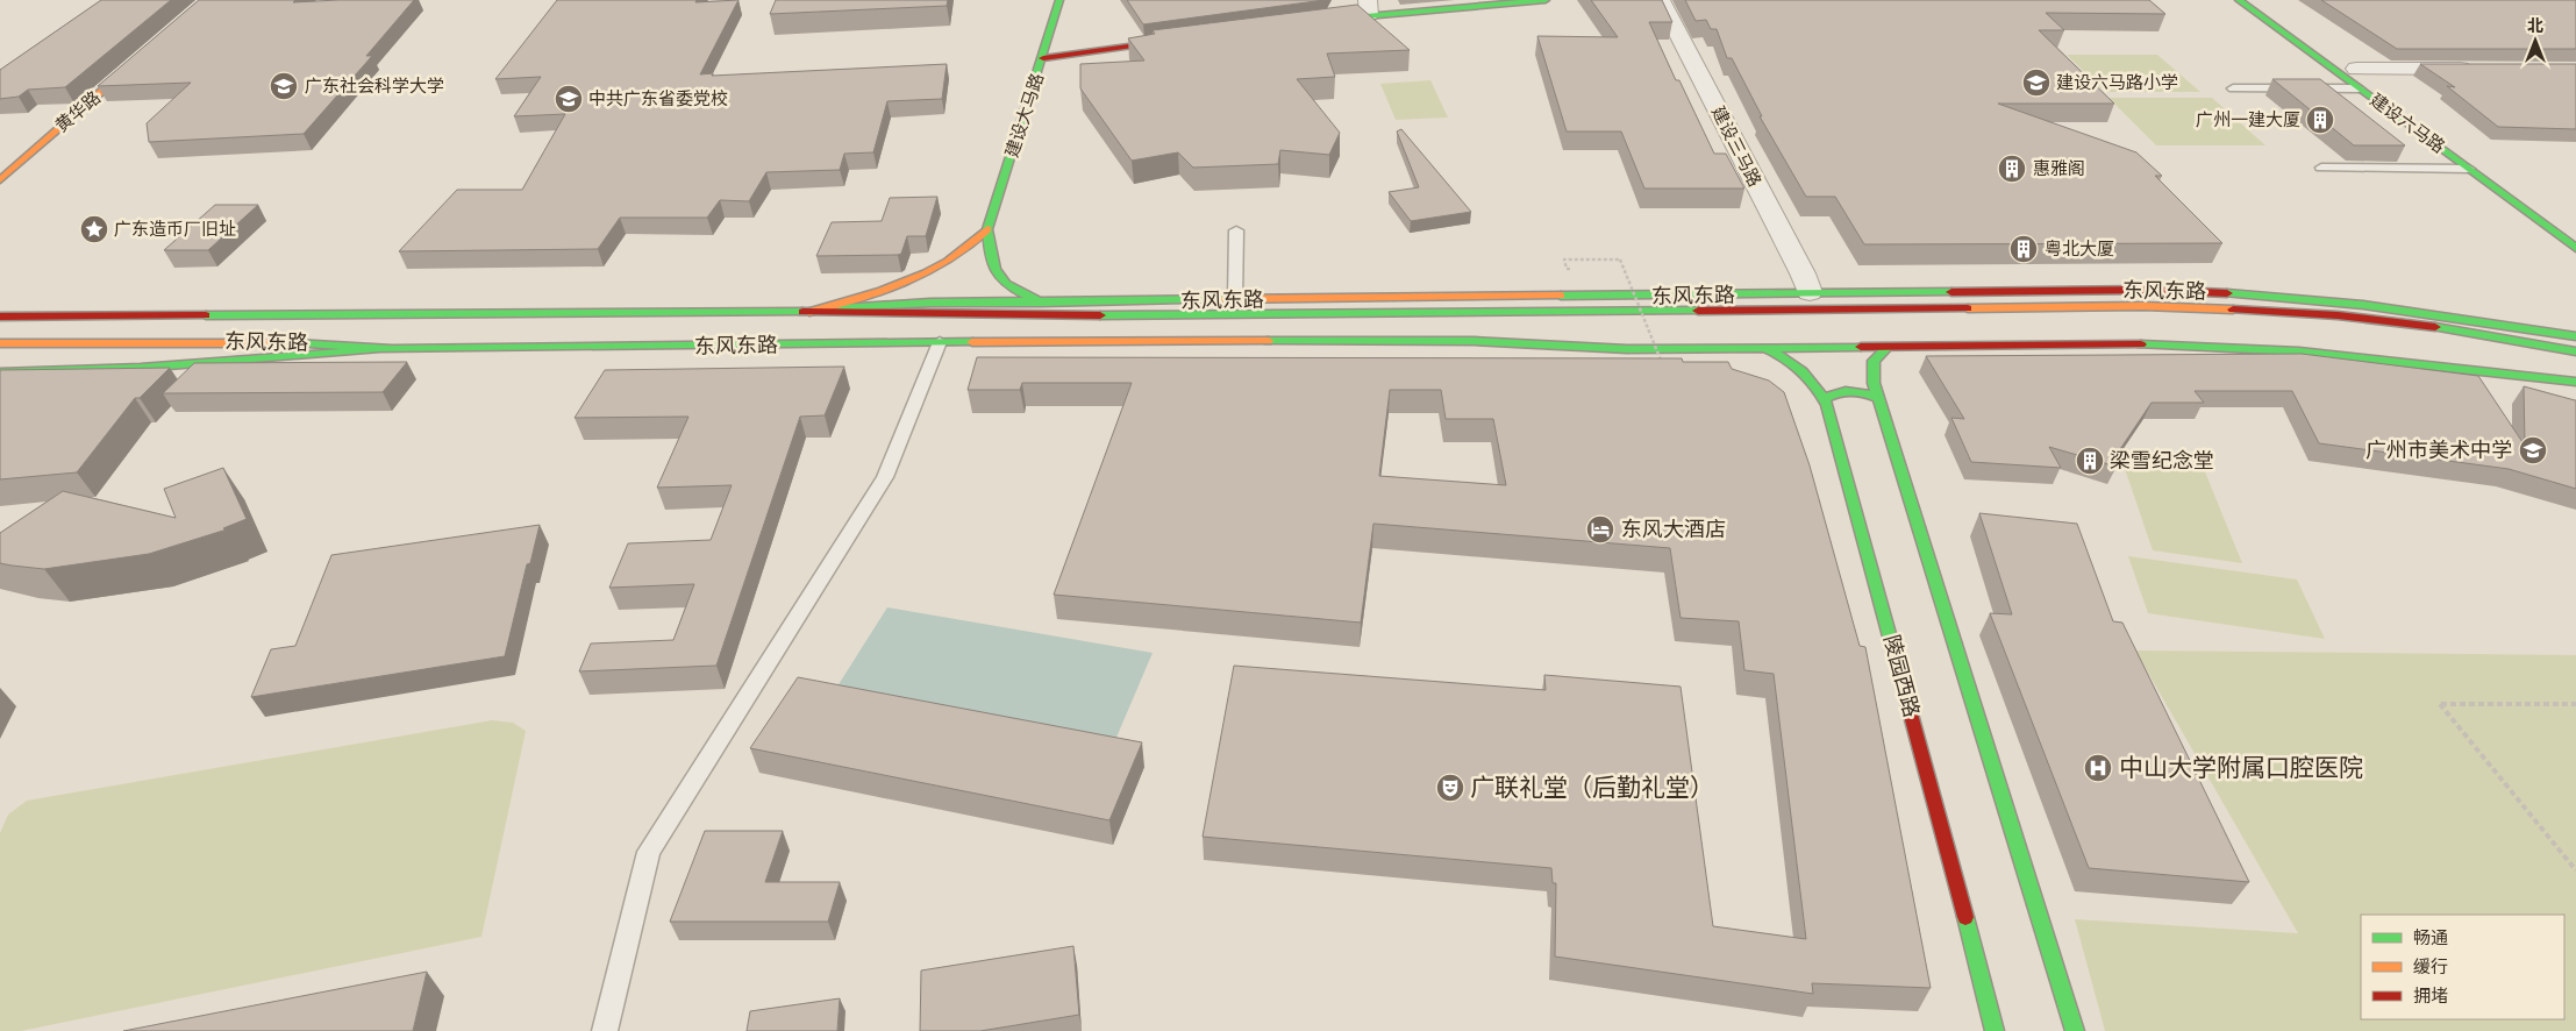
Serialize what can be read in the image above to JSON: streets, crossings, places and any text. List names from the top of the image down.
{
  "streets": {
    "main road": [
      "黄华路",
      "建设大马路",
      "建设六马路",
      "东风东路",
      "陵园西路"
    ],
    "street": ["建设三马路"]
  },
  "crossings": [
    ["建设三马路", "东风东路"],
    ["东风东路", "陵园西路"]
  ],
  "places": {
    "school or university": [
      "建设六马路小学",
      "广东社会科学大学",
      "中共广东省委党校",
      "广州市美术中学"
    ],
    "building": [
      "广州一建大厦",
      "惠雅阁",
      "粤北大厦",
      "梁雪纪念堂"
    ],
    "place": ["广东造币厂旧址"],
    "hotel": ["东风大酒店"],
    "hospital": ["中山大学附属口腔医院"],
    "theatre": ["广联礼堂（后勤礼堂）"]
  },
  "legend": ["畅通", "缓行", "拥堵"],
  "north": "top"
}
